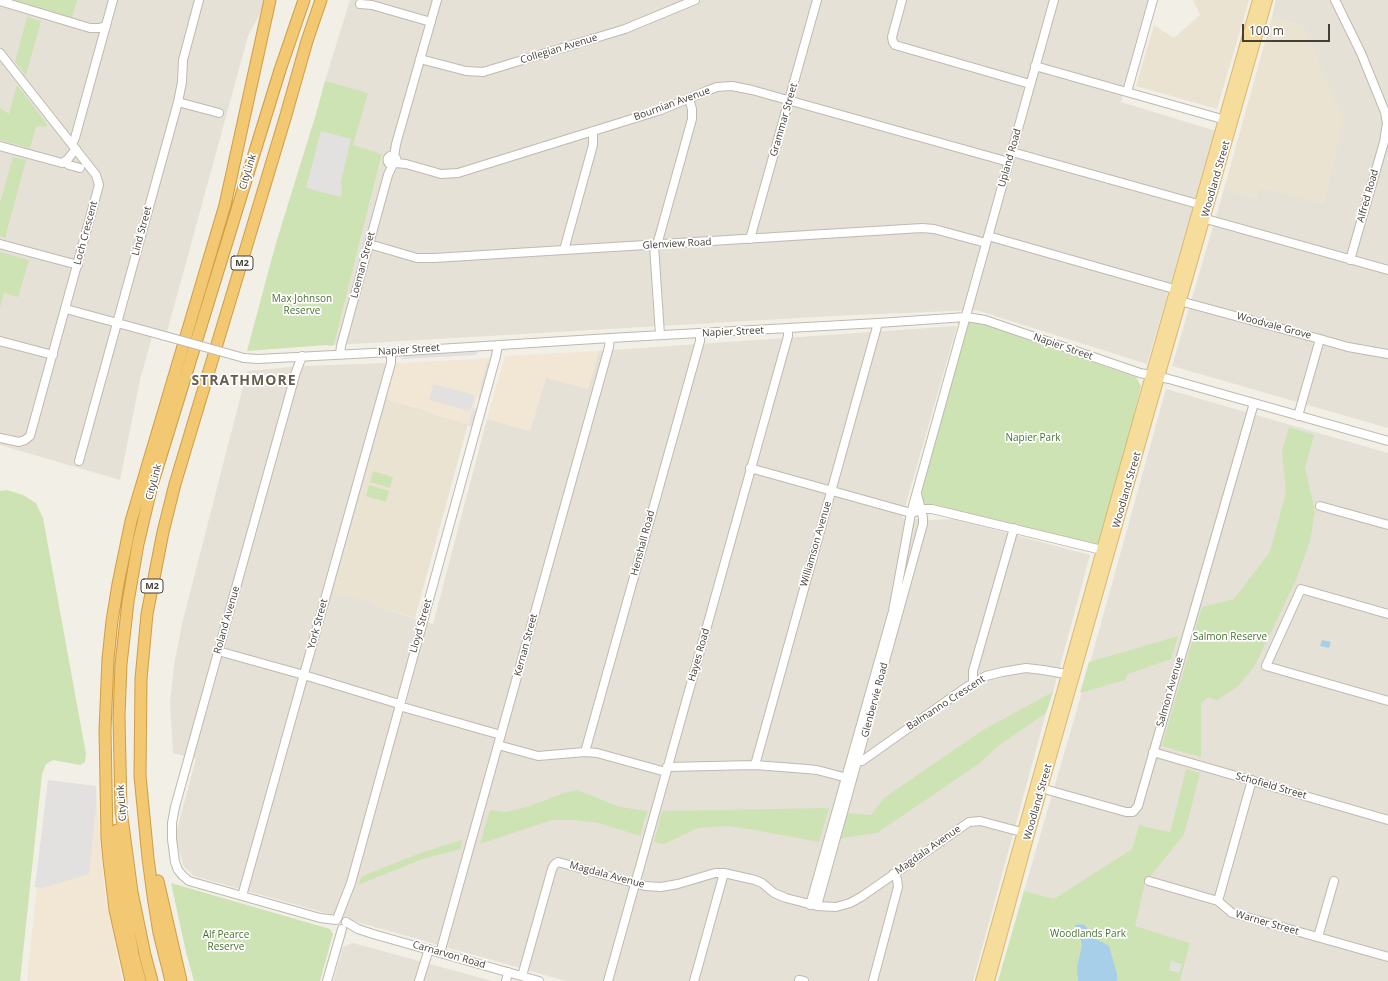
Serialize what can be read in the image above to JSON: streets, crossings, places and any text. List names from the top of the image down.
{
  "streets": {
    "highway": ["CityLink", "M2"],
    "main road": ["Woodland Street"],
    "street": [
      "Collegian Avenue",
      "Bournian Avenue",
      "Grammar Street",
      "Upland Road",
      "Alfred Road",
      "Lind Street",
      "Loch Crescent",
      "Glenview Road",
      "Loeman Street",
      "Woodvale Grove",
      "Napier Street",
      "Henshall Road",
      "Williamson Avenue",
      "Roland Avenue",
      "York Street",
      "Lloyd Street",
      "Kernan Street",
      "Hayes Road",
      "Salmon Avenue",
      "Glenbervie Road",
      "Balmanno Crescent",
      "Schofield Street",
      "Magdala Avenue",
      "Warner Street",
      "Carnarvon Road"
    ]
  },
  "crossings": [
    ["Collegian Avenue", "Loeman Street"],
    ["Bournian Avenue", "Grammar Street"],
    ["Bournian Avenue", "Upland Road"],
    ["Bournian Avenue", "Loeman Street"],
    ["Grammar Street", "Glenview Road"],
    ["Upland Road", "Glenview Road"],
    ["Upland Road", "Woodvale Grove"],
    ["Upland Road", "Napier Street"],
    ["Upland Road", "Glenbervie Road"],
    ["Woodland Street", "Woodvale Grove"],
    ["Woodland Street", "Napier Street"],
    ["Woodland Street", "Salmon Avenue"],
    ["Woodland Street", "Balmanno Crescent"],
    ["Woodland Street", "Magdala Avenue"],
    ["Lind Street", "Napier Street"],
    ["Loch Crescent", "Napier Street"],
    ["Glenview Road", "Loeman Street"],
    ["Glenview Road", "Woodvale Grove"],
    ["Loeman Street", "Napier Street"],
    ["Woodvale Grove", "Napier Street"],
    ["Napier Street", "Henshall Road"],
    ["Napier Street", "Williamson Avenue"],
    ["Napier Street", "Roland Avenue"],
    ["Napier Street", "York Street"],
    ["Napier Street", "Lloyd Street"],
    ["Napier Street", "Kernan Street"],
    ["Napier Street", "Hayes Road"],
    ["Napier Street", "Salmon Avenue"],
    ["Napier Street", "Glenbervie Road"],
    ["Roland Avenue", "Carnarvon Road"],
    ["York Street", "Carnarvon Road"],
    ["Lloyd Street", "Carnarvon Road"],
    ["Kernan Street", "Carnarvon Road"],
    ["Hayes Road", "Magdala Avenue"],
    ["Salmon Avenue", "Schofield Street"],
    ["Glenbervie Road", "Balmanno Crescent"],
    ["Glenbervie Road", "Magdala Avenue"],
    ["Magdala Avenue", "Carnarvon Road"]
  ],
  "districts": ["STRATHMORE"],
  "parks": [
    "Max Johnson Reserve",
    "Napier Park",
    "Salmon Reserve",
    "Woodlands Park",
    "Alf Pearce Reserve"
  ],
  "scale_bar": "100 m"
}
